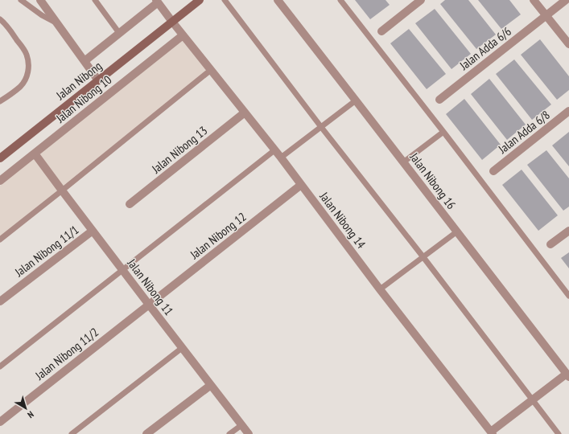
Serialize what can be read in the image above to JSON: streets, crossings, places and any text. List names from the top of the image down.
{
  "streets": {
    "street": [
      "Jalan Adda 6/6",
      "Jalan Nibong",
      "Jalan Nibong 10",
      "Jalan Adda 6/8",
      "Jalan Nibong 13",
      "Jalan Nibong 16",
      "Jalan Nibong 14",
      "Jalan Nibong 12",
      "Jalan Nibong 11/1",
      "Jalan Nibong 11",
      "Jalan Nibong 11/2"
    ]
  },
  "crossings": [
    ["Jalan Nibong", "Jalan Nibong 14"],
    ["Jalan Nibong 10", "Jalan Nibong 14"],
    ["Jalan Nibong 10", "Jalan Nibong 11"],
    ["Jalan Nibong 13", "Jalan Nibong 14"],
    ["Jalan Nibong 14", "Jalan Nibong 12"],
    ["Jalan Nibong 12", "Jalan Nibong 11"],
    ["Jalan Nibong 12", "Jalan Nibong 11/2"],
    ["Jalan Nibong 11/1", "Jalan Nibong 11"],
    ["Jalan Nibong 11", "Jalan Nibong 11/2"]
  ],
  "north": "bottom right"
}
